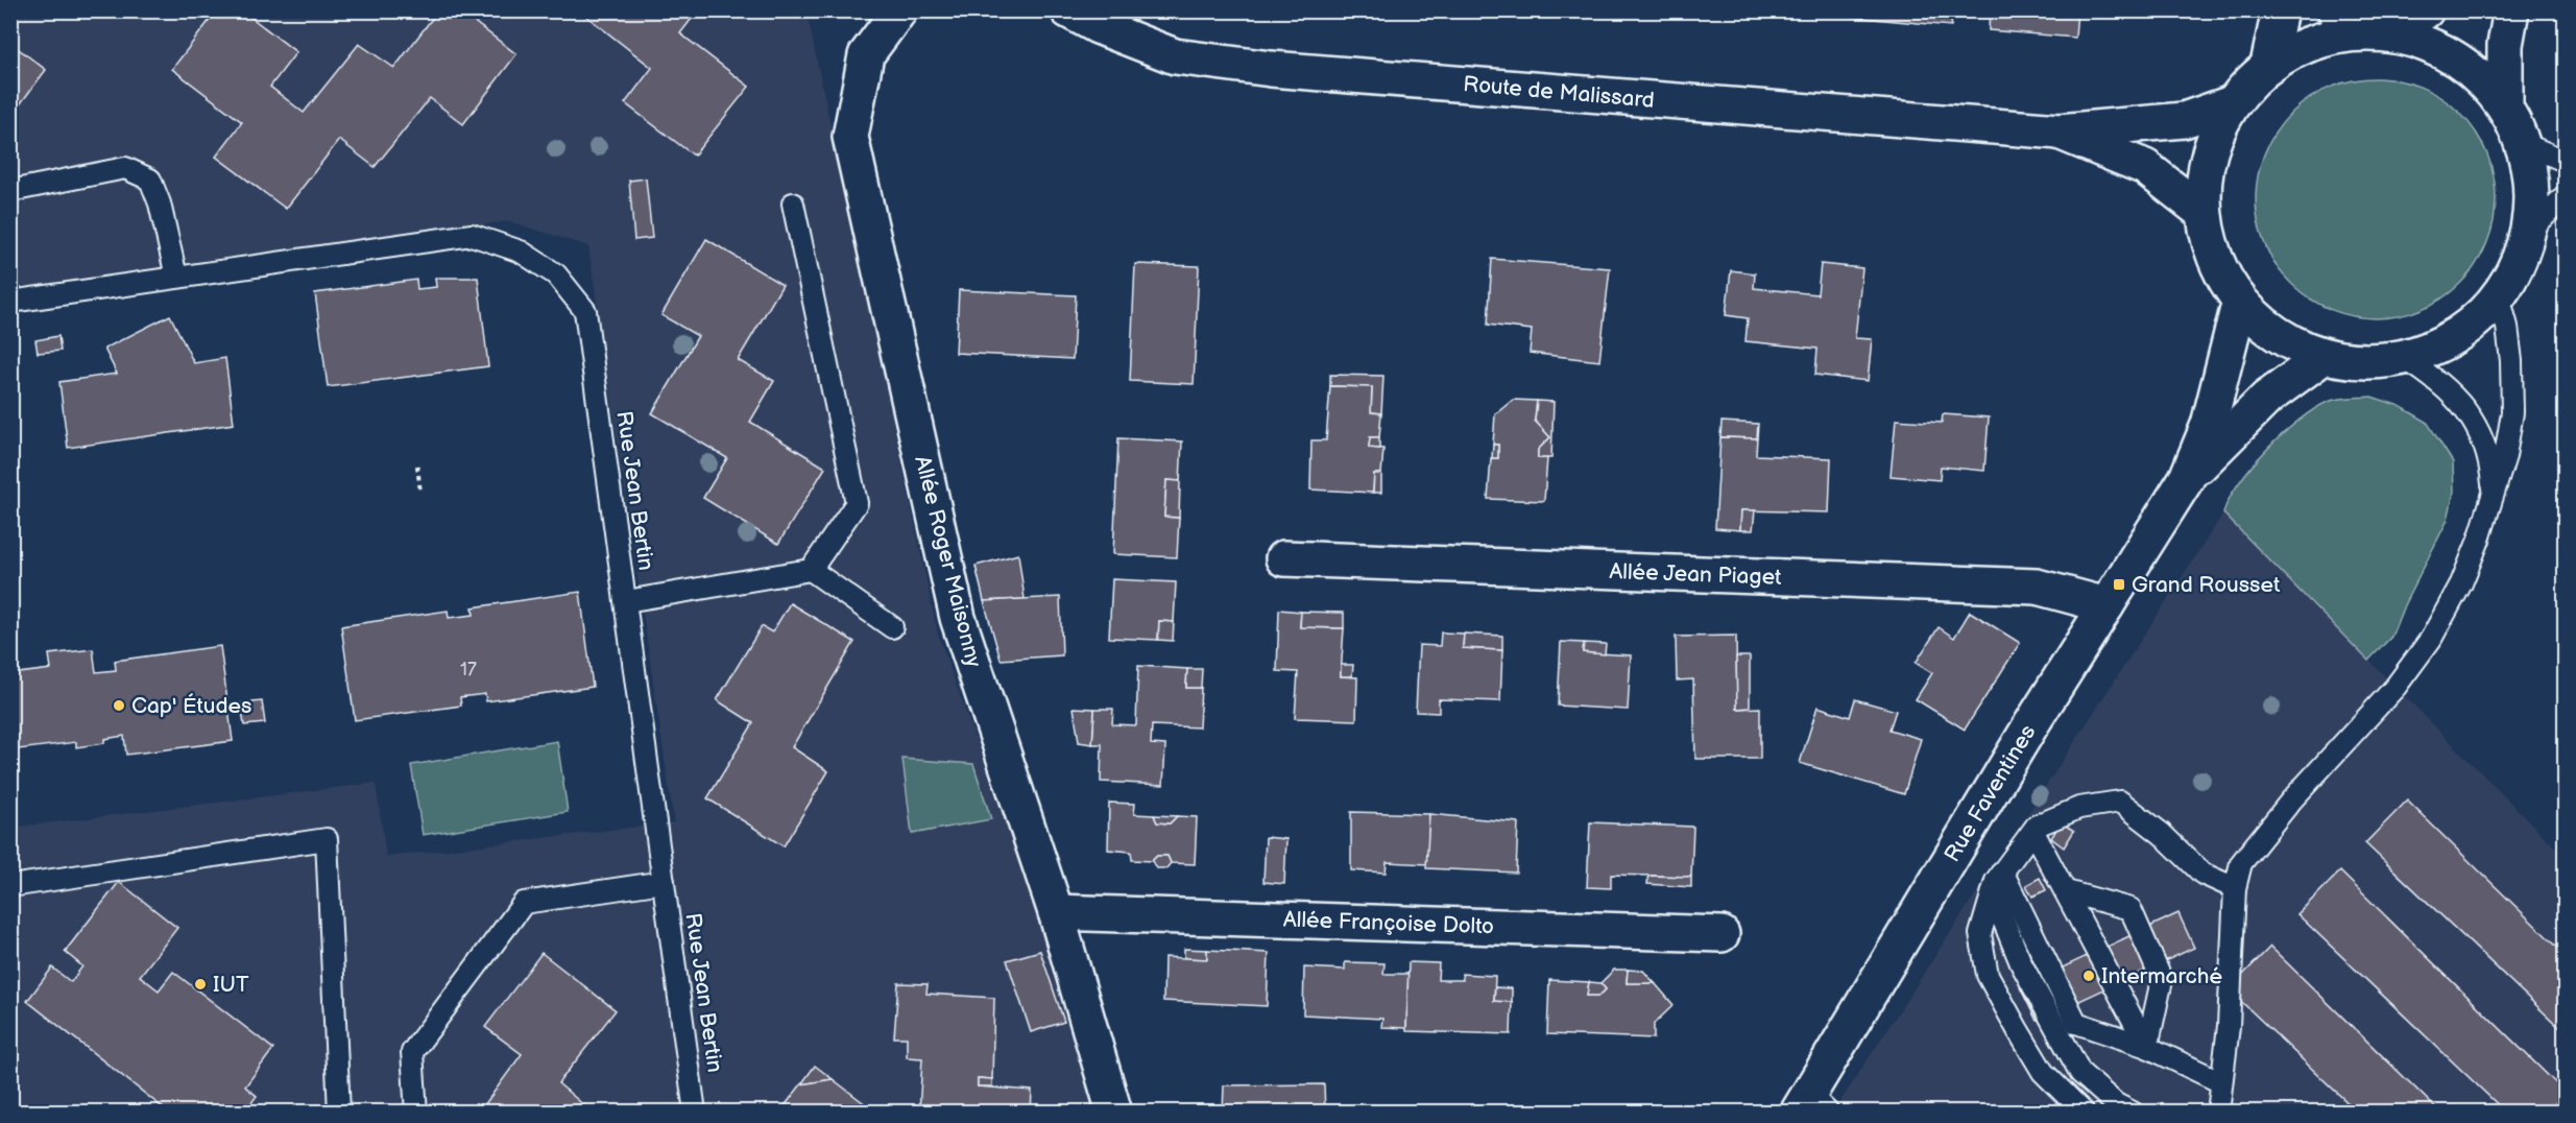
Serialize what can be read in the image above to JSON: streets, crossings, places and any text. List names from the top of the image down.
{
  "streets": {
    "street": [
      "Route de Malissard",
      "Allée Roger Maisonny",
      "Allée Jean Piaget",
      "Rue Faventines",
      "Allée Françoise Dolto"
    ],
    "lane": ["Rue Jean Bertin"]
  },
  "crossings": [
    ["Allée Roger Maisonny", "Allée Françoise Dolto"],
    ["Allée Jean Piaget", "Rue Faventines"]
  ],
  "places": {
    "transit": ["Grand Rousset"],
    "other": ["Cap' Études", "Intermarché", "IUT"]
  },
  "house_numbers": ["17"]
}
